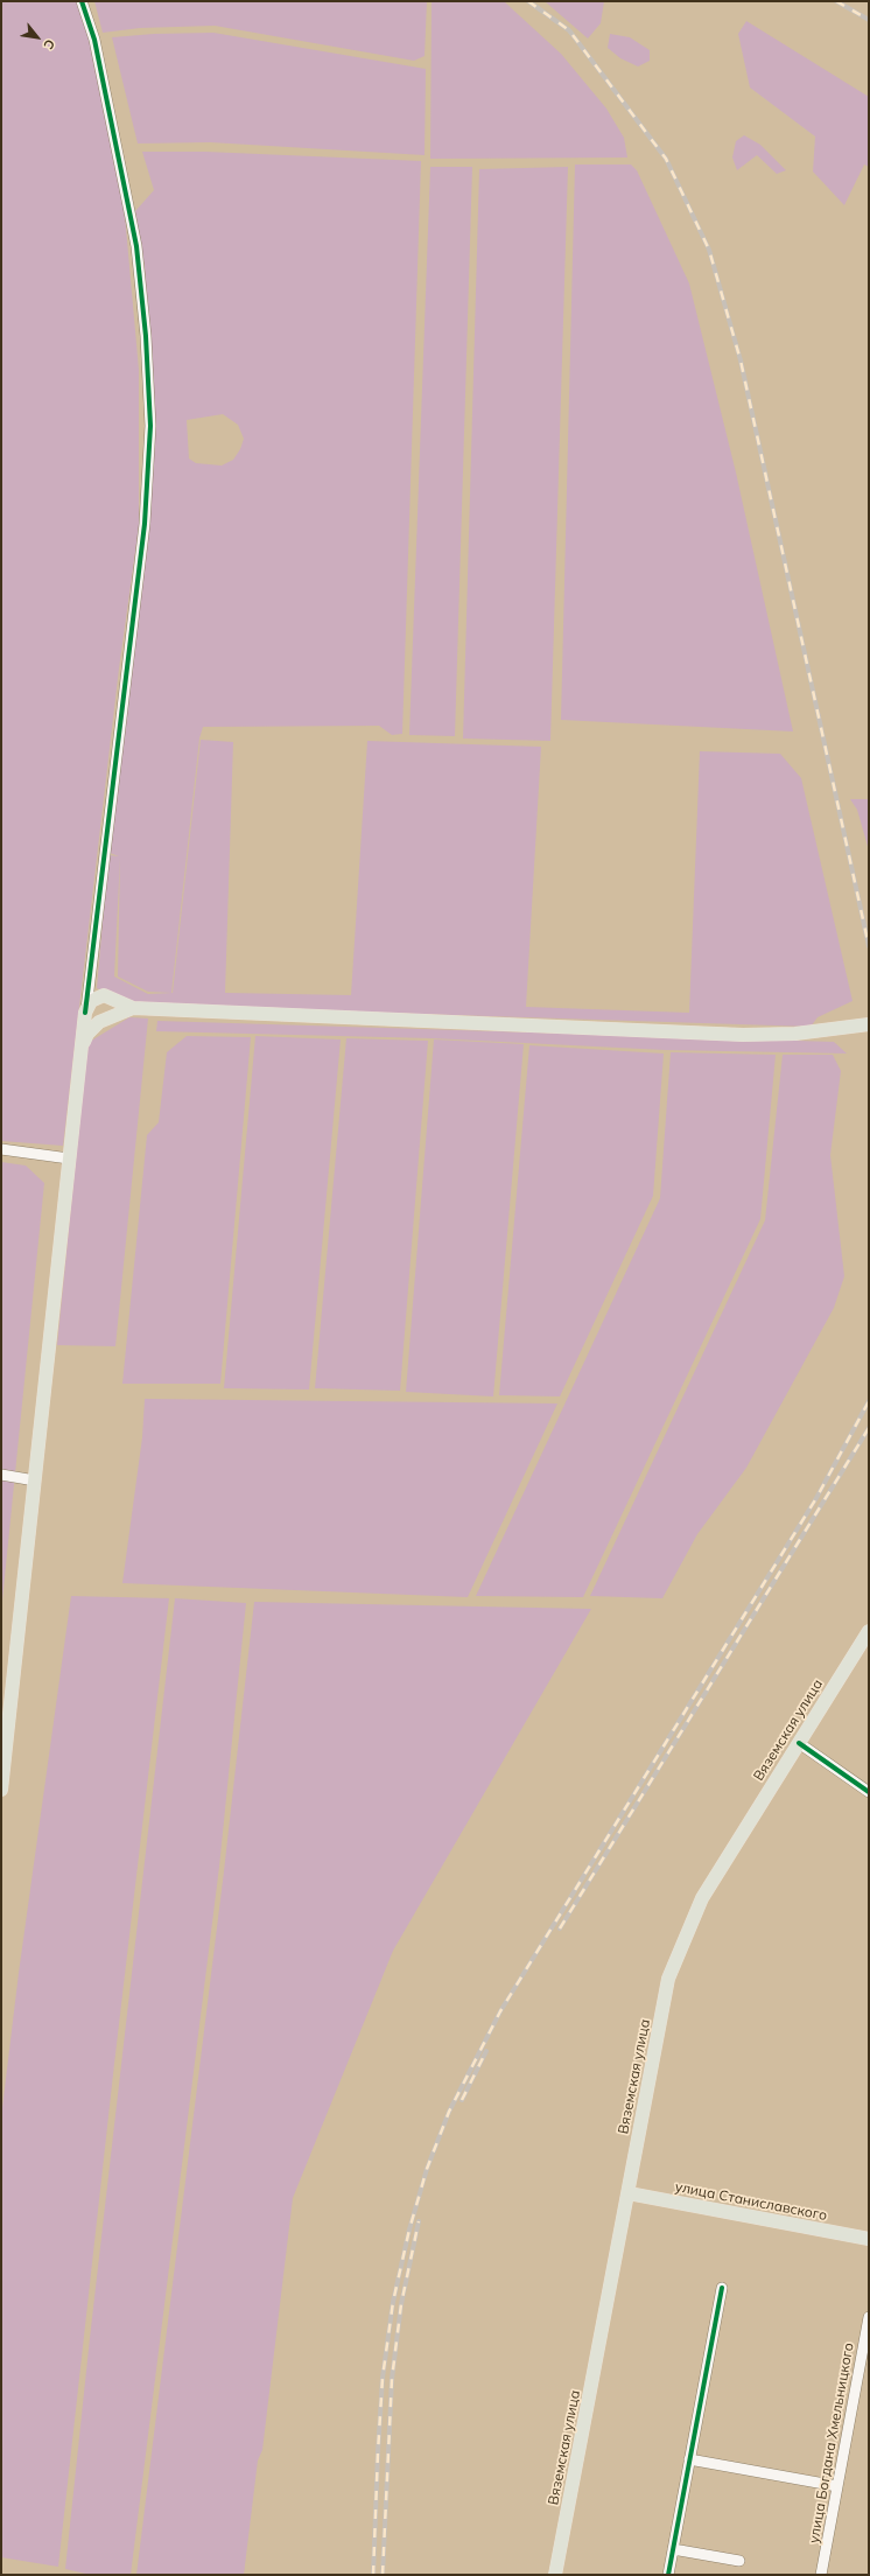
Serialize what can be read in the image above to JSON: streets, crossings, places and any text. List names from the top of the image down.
{
  "streets": {
    "main road": ["Вяземская улица", "улица Станиславского"],
    "street": ["улица Богдана Хмельницкого"]
  },
  "crossings": [
    ["Вяземская улица", "улица Станиславского"]
  ],
  "north": "bottom right"
}
